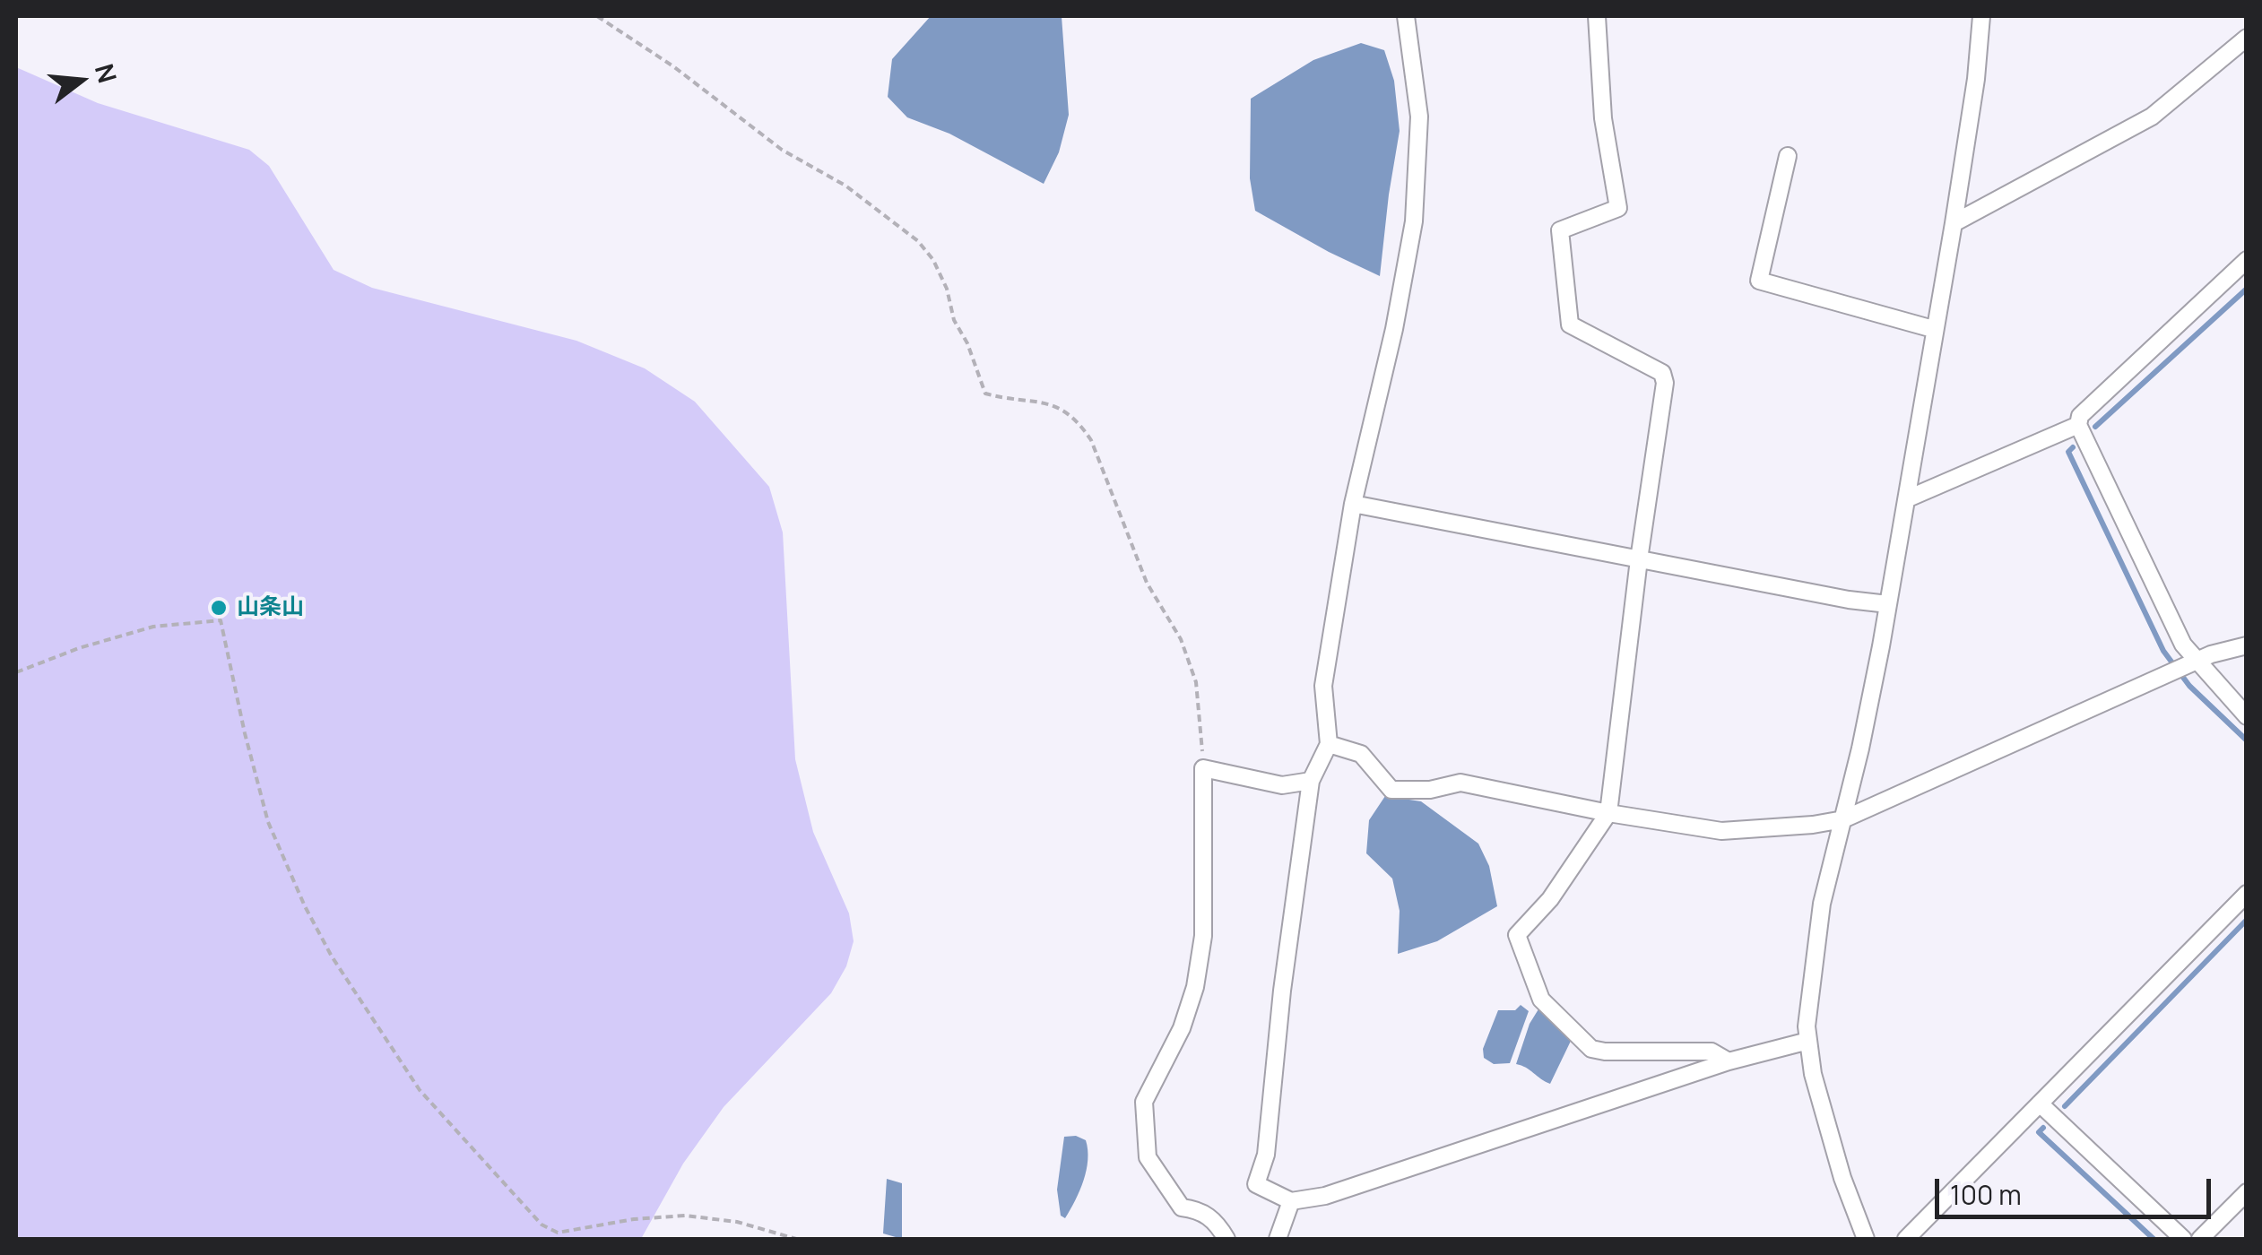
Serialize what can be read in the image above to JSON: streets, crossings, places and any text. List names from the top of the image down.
{
  "places": ["山条山"],
  "scale_bar": "100 m",
  "north": "right"
}
